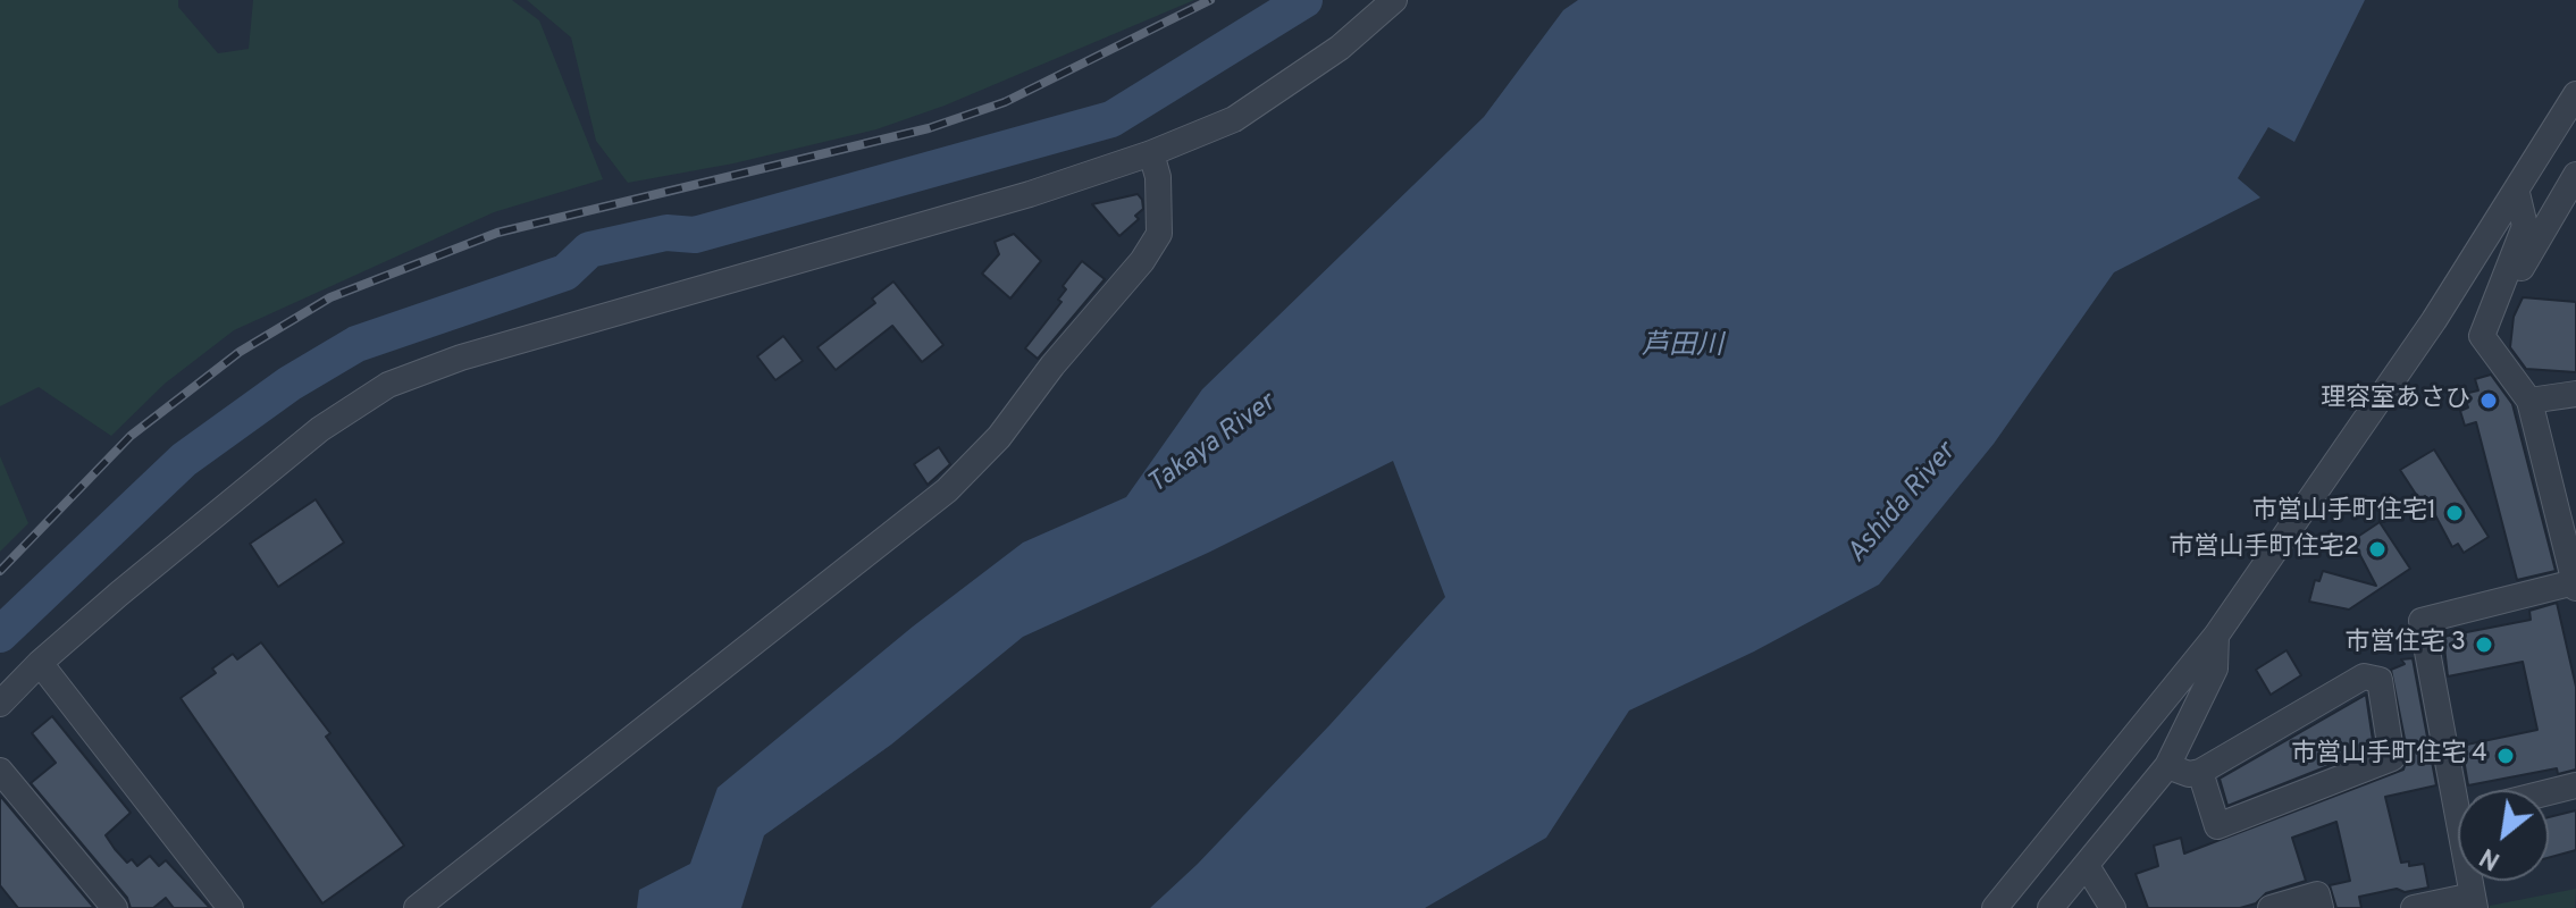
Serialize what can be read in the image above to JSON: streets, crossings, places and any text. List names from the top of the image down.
{
  "water": ["芦田川", "Takaya River", "Ashida River"],
  "places": [
    "理容室あさひ",
    "市営山手町住宅1",
    "市営山手町住宅2",
    "市営住宅 3",
    "市営山手町住宅 4"
  ],
  "north": "bottom left"
}
